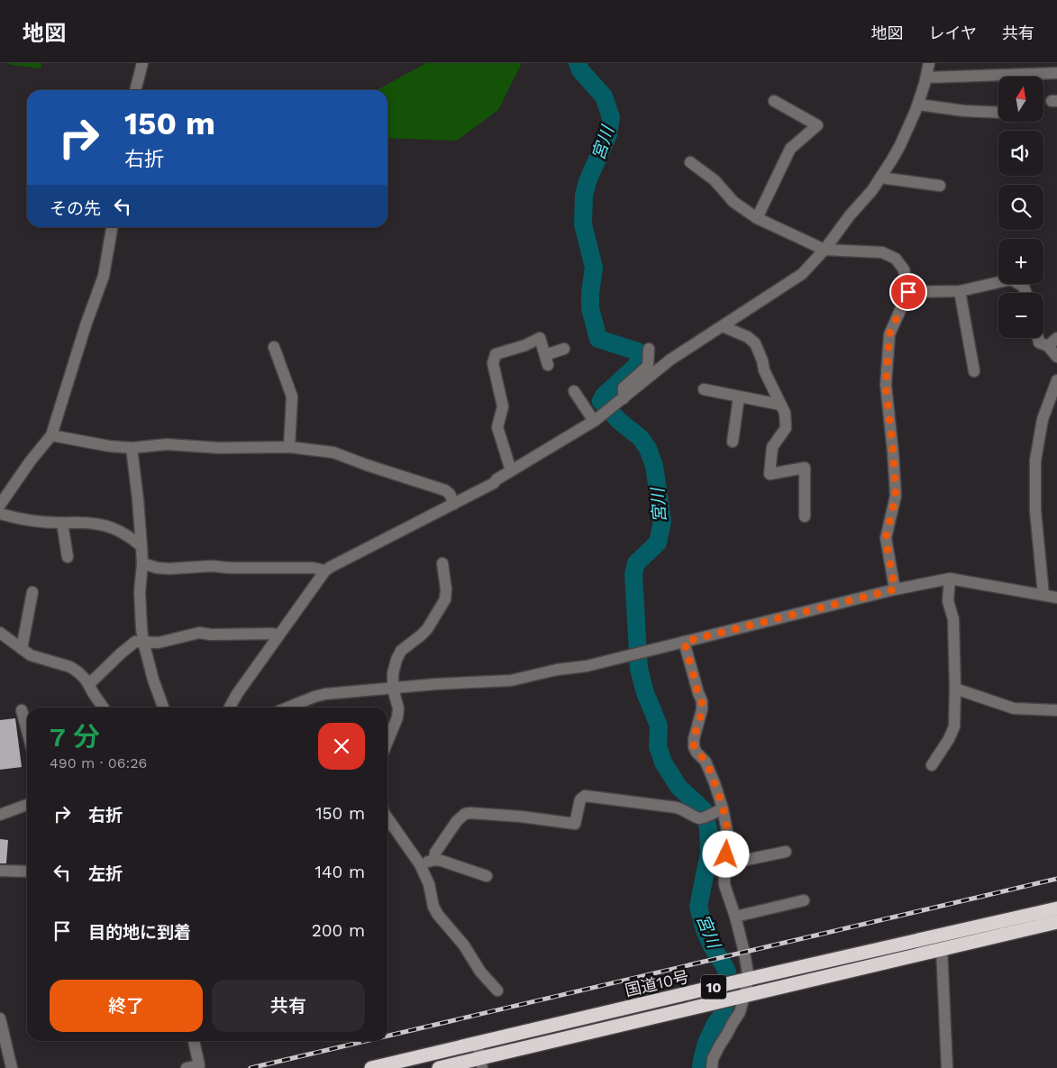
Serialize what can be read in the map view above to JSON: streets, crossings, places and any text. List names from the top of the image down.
{
  "streets": {
    "highway": ["国道10号", "10"]
  },
  "water": ["宮川"],
  "north": "top",
  "page": {
    "header": "地図",
    "nav": ["地図", "レイヤ", "共有"],
    "map_buttons": ["+", "−"],
    "turn": ["150 m", "右折"],
    "then": "その先",
    "heading": ["7 分", "490 m · 06:26"],
    "list": [
      {
        "name": "右折",
        "value": "150 m"
      },
      {
        "name": "左折",
        "value": "140 m"
      },
      {
        "name": "目的地に到着",
        "value": "200 m"
      }
    ],
    "buttons": ["終了", "共有"]
  }
}
